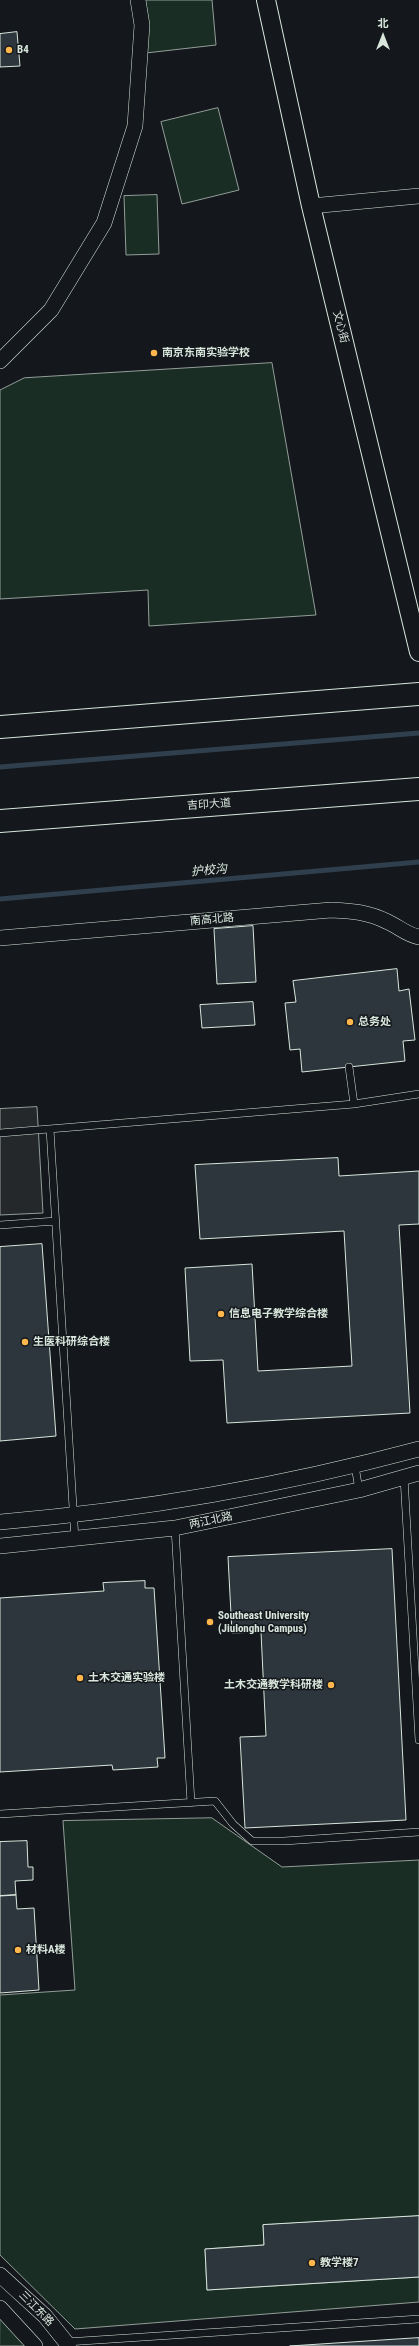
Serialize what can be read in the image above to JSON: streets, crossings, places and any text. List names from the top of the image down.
{
  "streets": {
    "main road": ["吉印大道"],
    "street": [
      "文心街",
      "南高北路",
      "两江北路",
      "三江东路"
    ]
  },
  "water": ["护校沟"],
  "places": [
    "B4",
    "南京东南实验学校",
    "总务处",
    "信息电子教学综合楼",
    "生医科研综合楼",
    "Southeast University (Jiulonghu Campus)",
    "土木交通实验楼",
    "土木交通教学科研楼",
    "材料A楼",
    "教学楼7"
  ],
  "north": "top"
}
